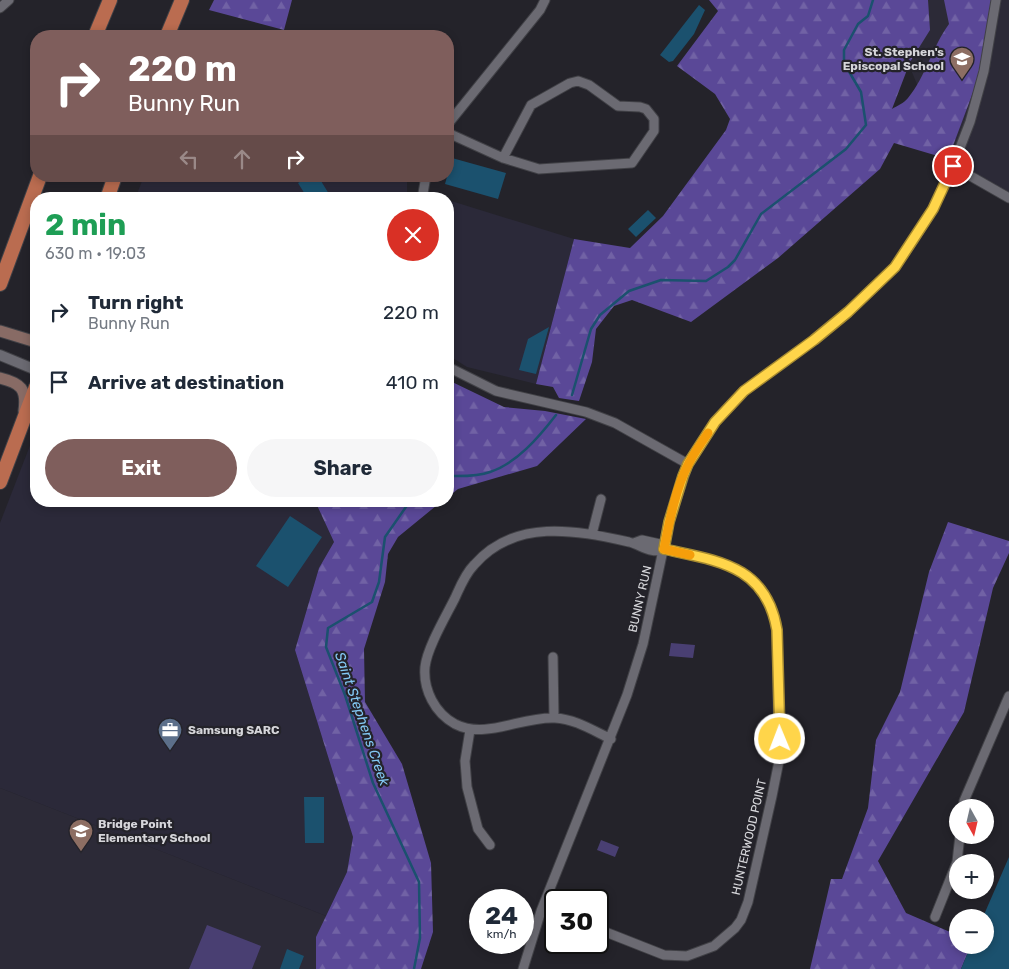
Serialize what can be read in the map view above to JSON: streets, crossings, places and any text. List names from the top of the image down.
{
  "streets": {
    "street": ["BUNNY RUN", "HUNTERWOOD POINT"]
  },
  "crossings": [
    ["BUNNY RUN", "HUNTERWOOD POINT"]
  ],
  "water": ["Saint Stephens Creek"],
  "places": {
    "school or university": ["St. Stephen's Episcopal School", "Bridge Point Elementary School"],
    "office": ["Samsung SARC"]
  },
  "north": "bottom",
  "page": {
    "turn": ["220 m", "Bunny Run"],
    "heading": ["2 min", "630 m · 19:03"],
    "list": [
      {
        "name": "Turn right",
        "note": "Bunny Run",
        "value": "220 m"
      },
      {
        "name": "Arrive at destination",
        "value": "410 m"
      }
    ],
    "buttons": ["Exit", "Share"],
    "map_buttons": ["+", "−"],
    "speed": "24 km/h",
    "limit": "30"
  }
}
